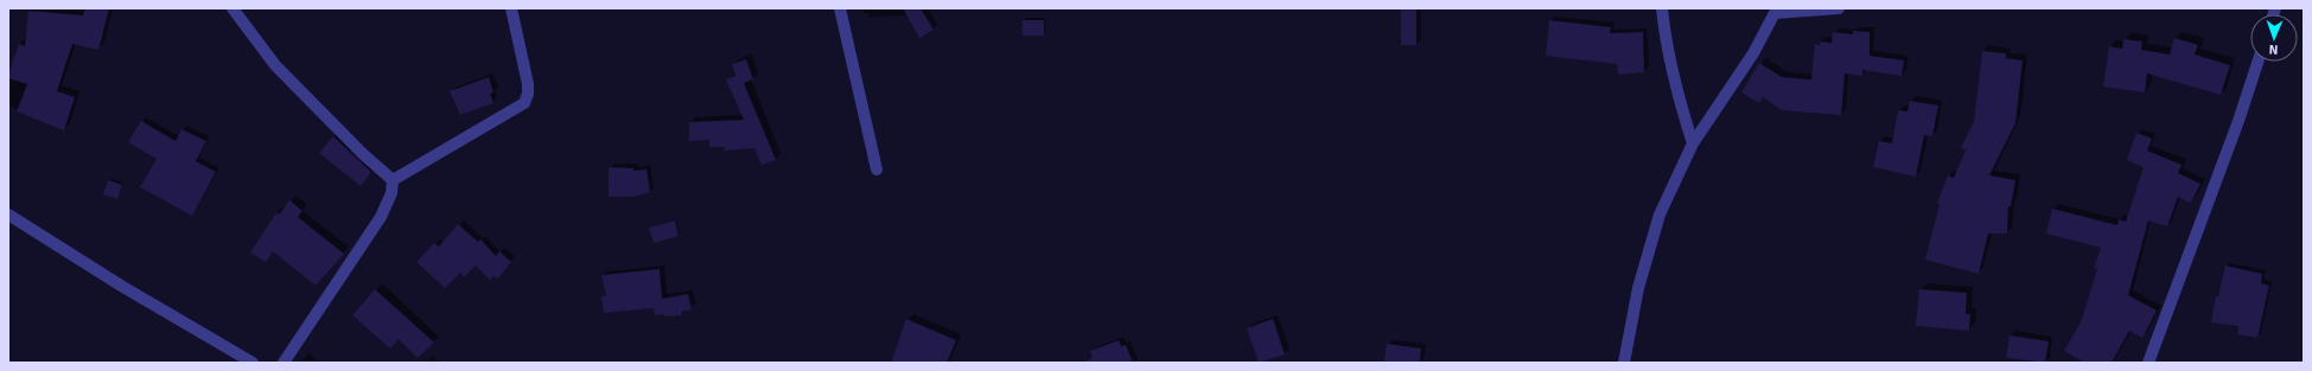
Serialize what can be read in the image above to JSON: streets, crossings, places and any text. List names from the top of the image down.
{
  "north": "bottom"
}
